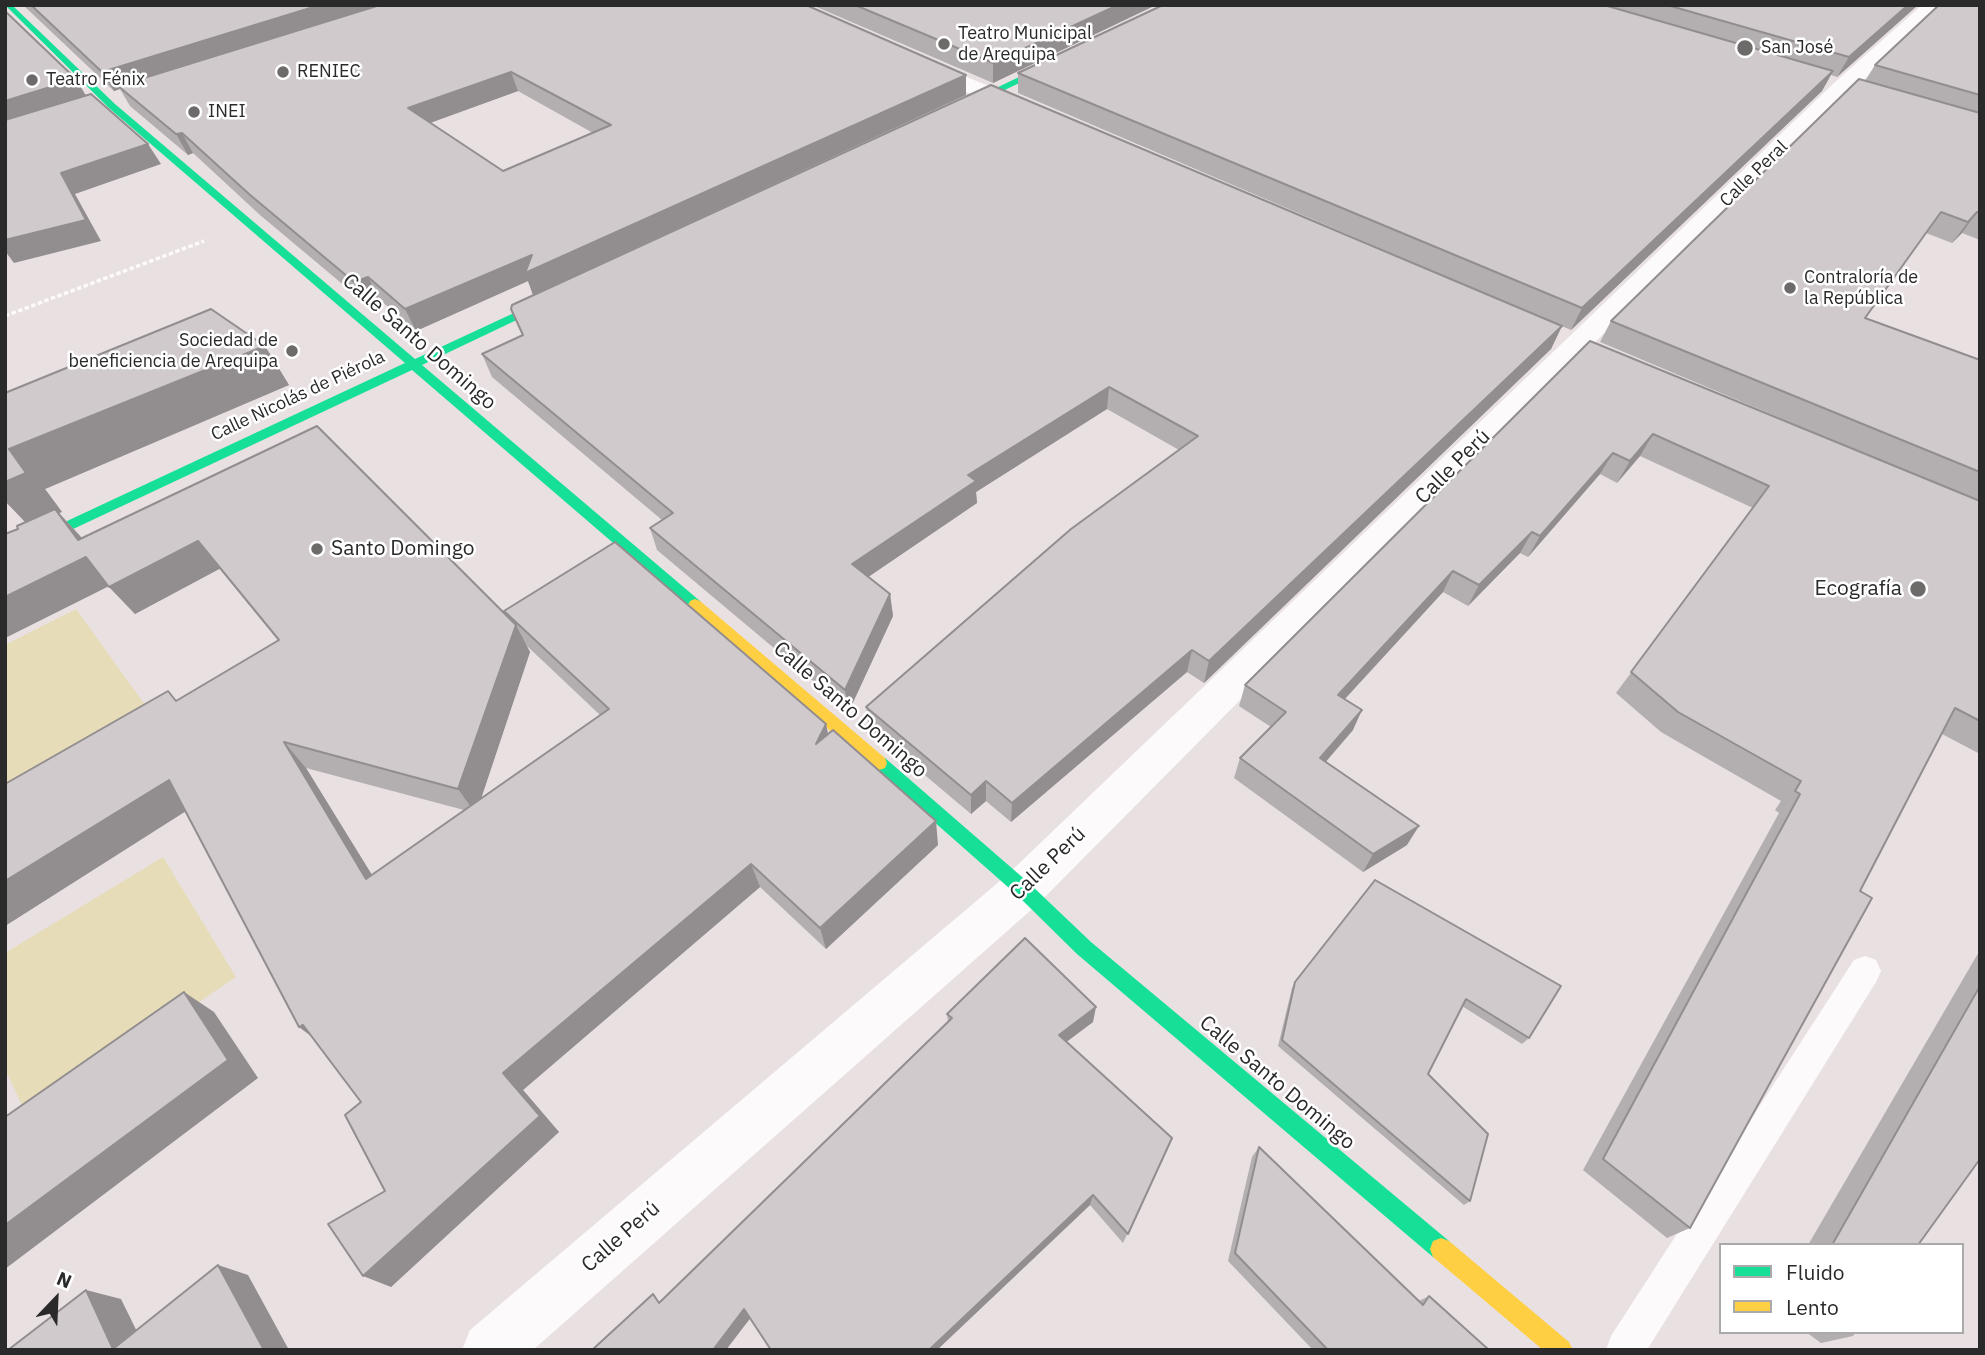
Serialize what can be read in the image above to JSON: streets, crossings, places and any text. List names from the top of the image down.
{
  "streets": {
    "street": [
      "Calle Peral",
      "Calle Santo Domingo",
      "Calle Nicolás de Piérola",
      "Calle Perú"
    ]
  },
  "crossings": [
    ["Calle Peral", "Calle Perú"],
    ["Calle Santo Domingo", "Calle Nicolás de Piérola"],
    ["Calle Santo Domingo", "Calle Perú"]
  ],
  "places": [
    "Teatro Municipal de Arequipa",
    "San José",
    "RENIEC",
    "Teatro Fénix",
    "INEI",
    "Contraloría de la República",
    "Sociedad de beneficiencia de Arequipa",
    "Santo Domingo",
    "Ecografía"
  ],
  "legend": ["Fluido", "Lento"],
  "north": "top right"
}
